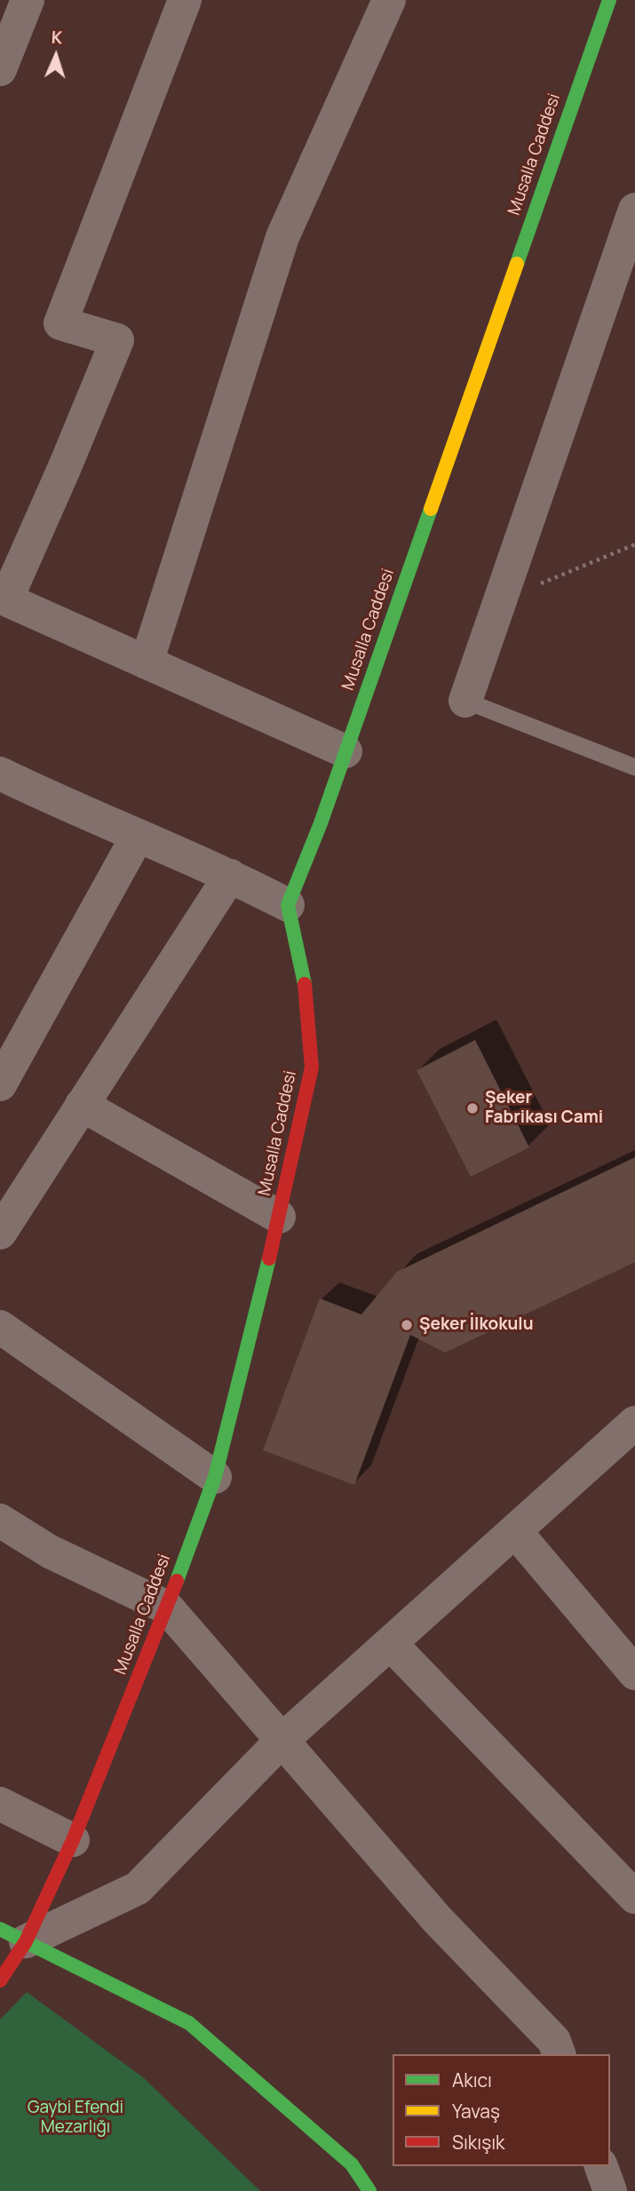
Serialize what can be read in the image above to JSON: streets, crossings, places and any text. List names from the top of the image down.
{
  "streets": {
    "street": ["Musalla Caddesi"]
  },
  "parks": ["Gaybi Efendi Mezarlığı"],
  "places": ["Şeker Fabrikası Cami", "Şeker İlkokulu"],
  "legend": ["Akıcı", "Yavaş", "Sıkışık"],
  "north": "top"
}
